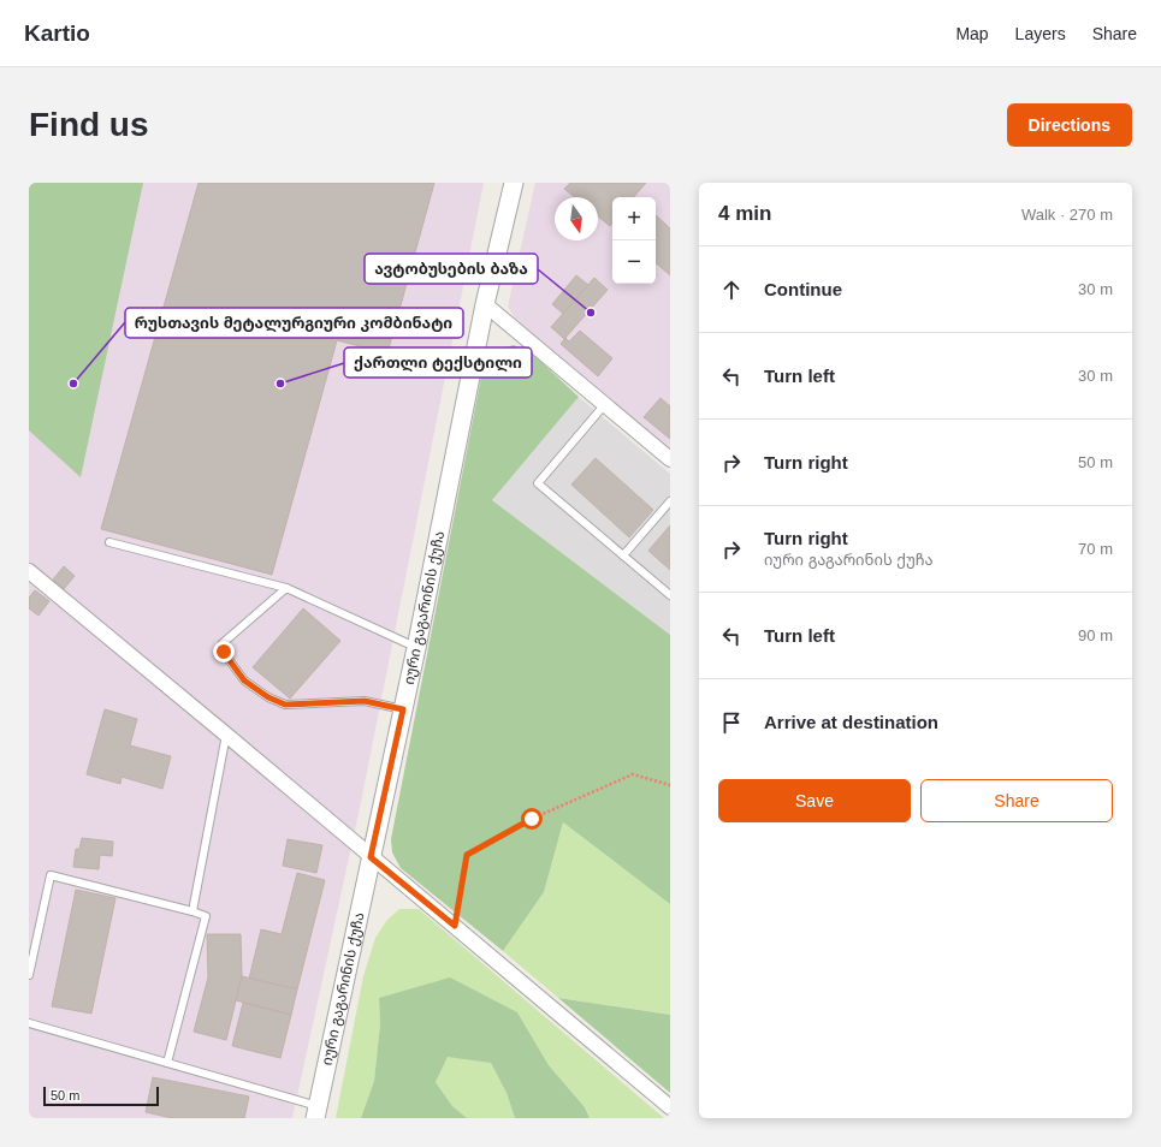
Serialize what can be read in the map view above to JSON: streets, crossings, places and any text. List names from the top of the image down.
{
  "streets": {
    "street": ["იური გაგარინის ქუჩა"]
  },
  "places": ["ავტობუსების ბაზა", "რუსთავის მეტალურგიური კომბინატი", "ქართლი ტექსტილი"],
  "scale_bar": "50 m",
  "north": "bottom",
  "page": {
    "header": "Kartio",
    "nav": ["Map", "Layers", "Share"],
    "buttons": [
      "Directions",
      ["Save", "Share"]
    ],
    "title": "Find us",
    "heading": ["4 min", "Walk · 270 m"],
    "map_buttons": ["+", "−"],
    "list": [
      ["Continue", "30 m"],
      ["Turn left", "30 m"],
      ["Turn right", "50 m"],
      ["Turn right", "იური გაგარინის ქუჩა", "70 m"],
      ["Turn left", "90 m"],
      "Arrive at destination"
    ],
    "scale": "50 m"
  }
}
